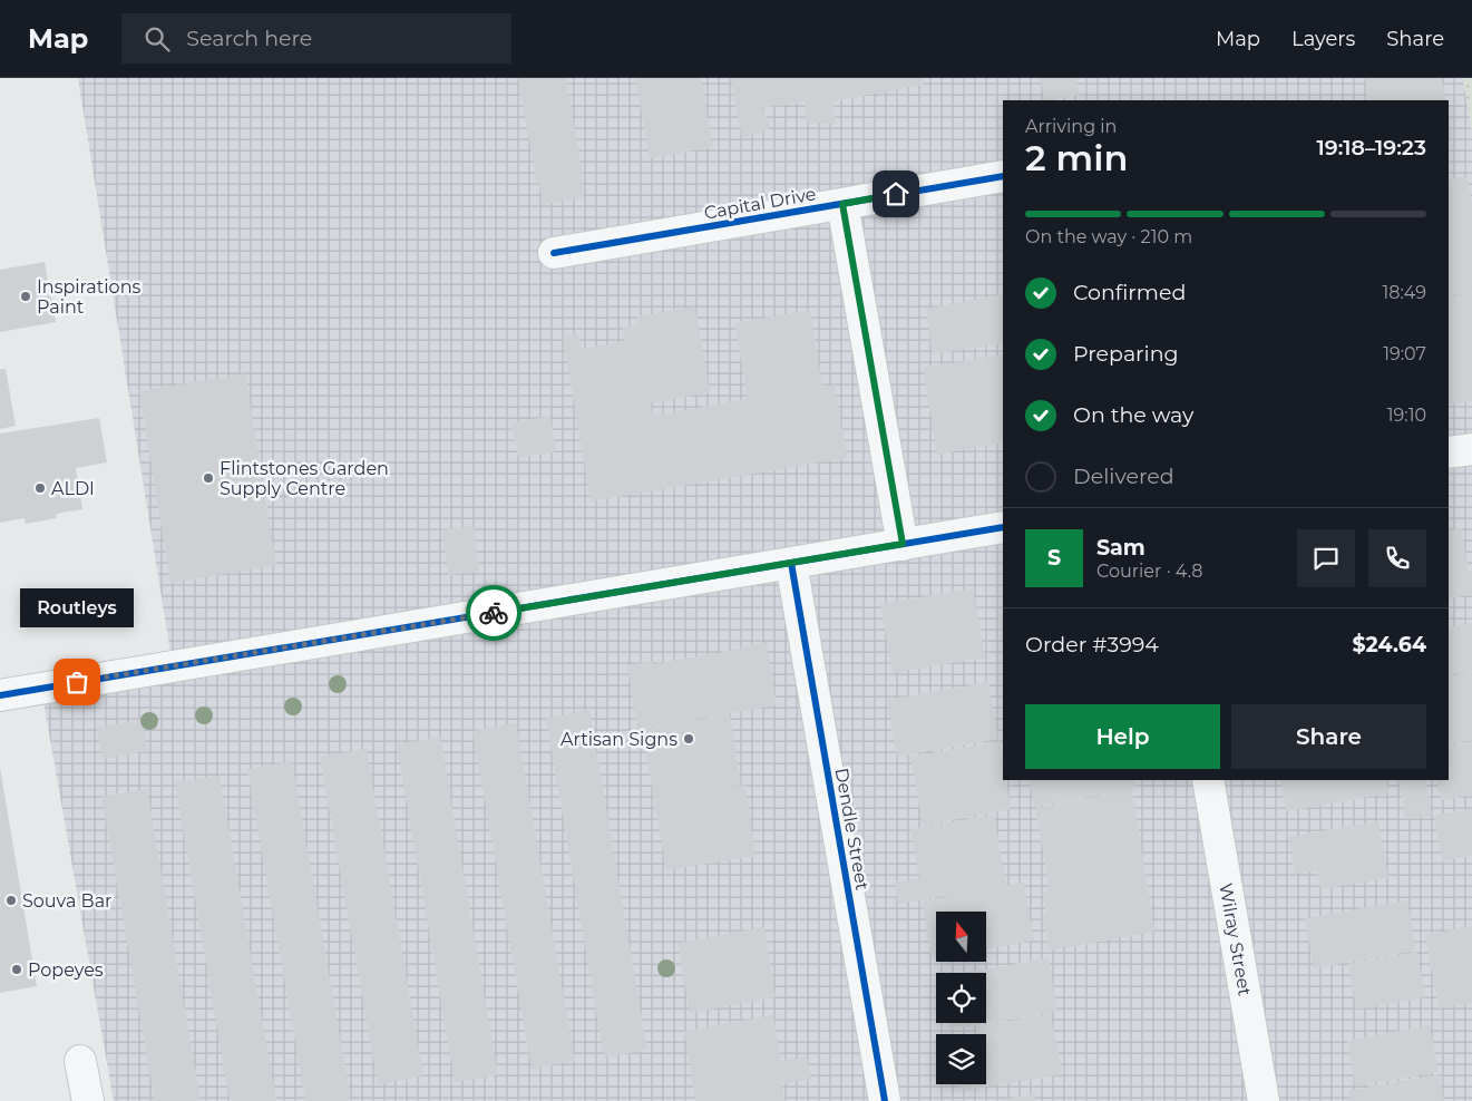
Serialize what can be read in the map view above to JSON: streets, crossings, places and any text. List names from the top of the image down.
{
  "streets": {
    "street": ["Capital Drive", "Dendle Street", "Wilray Street"]
  },
  "places": [
    "Inspirations Paint",
    "Flintstones Garden Supply Centre",
    "ALDI",
    "Routleys",
    "Artisan Signs",
    "Souva Bar",
    "Popeyes"
  ],
  "north": "top",
  "page": {
    "header": "Map",
    "search": "Search here",
    "nav": ["Map", "Layers", "Share"],
    "heading": ["2 min", "Arriving in", "19:18–19:23"],
    "panel": [
      "Sam",
      "Courier · 4.8",
      "Order #3994",
      "$24.64"
    ],
    "bar": "On the way · 210 m",
    "list": [
      ["Confirmed", "18:49"],
      ["Preparing", "19:07"],
      ["On the way", "19:10"],
      "Delivered"
    ],
    "round": "S",
    "bubble": "Routleys",
    "buttons": ["Help", "Share"]
  }
}
